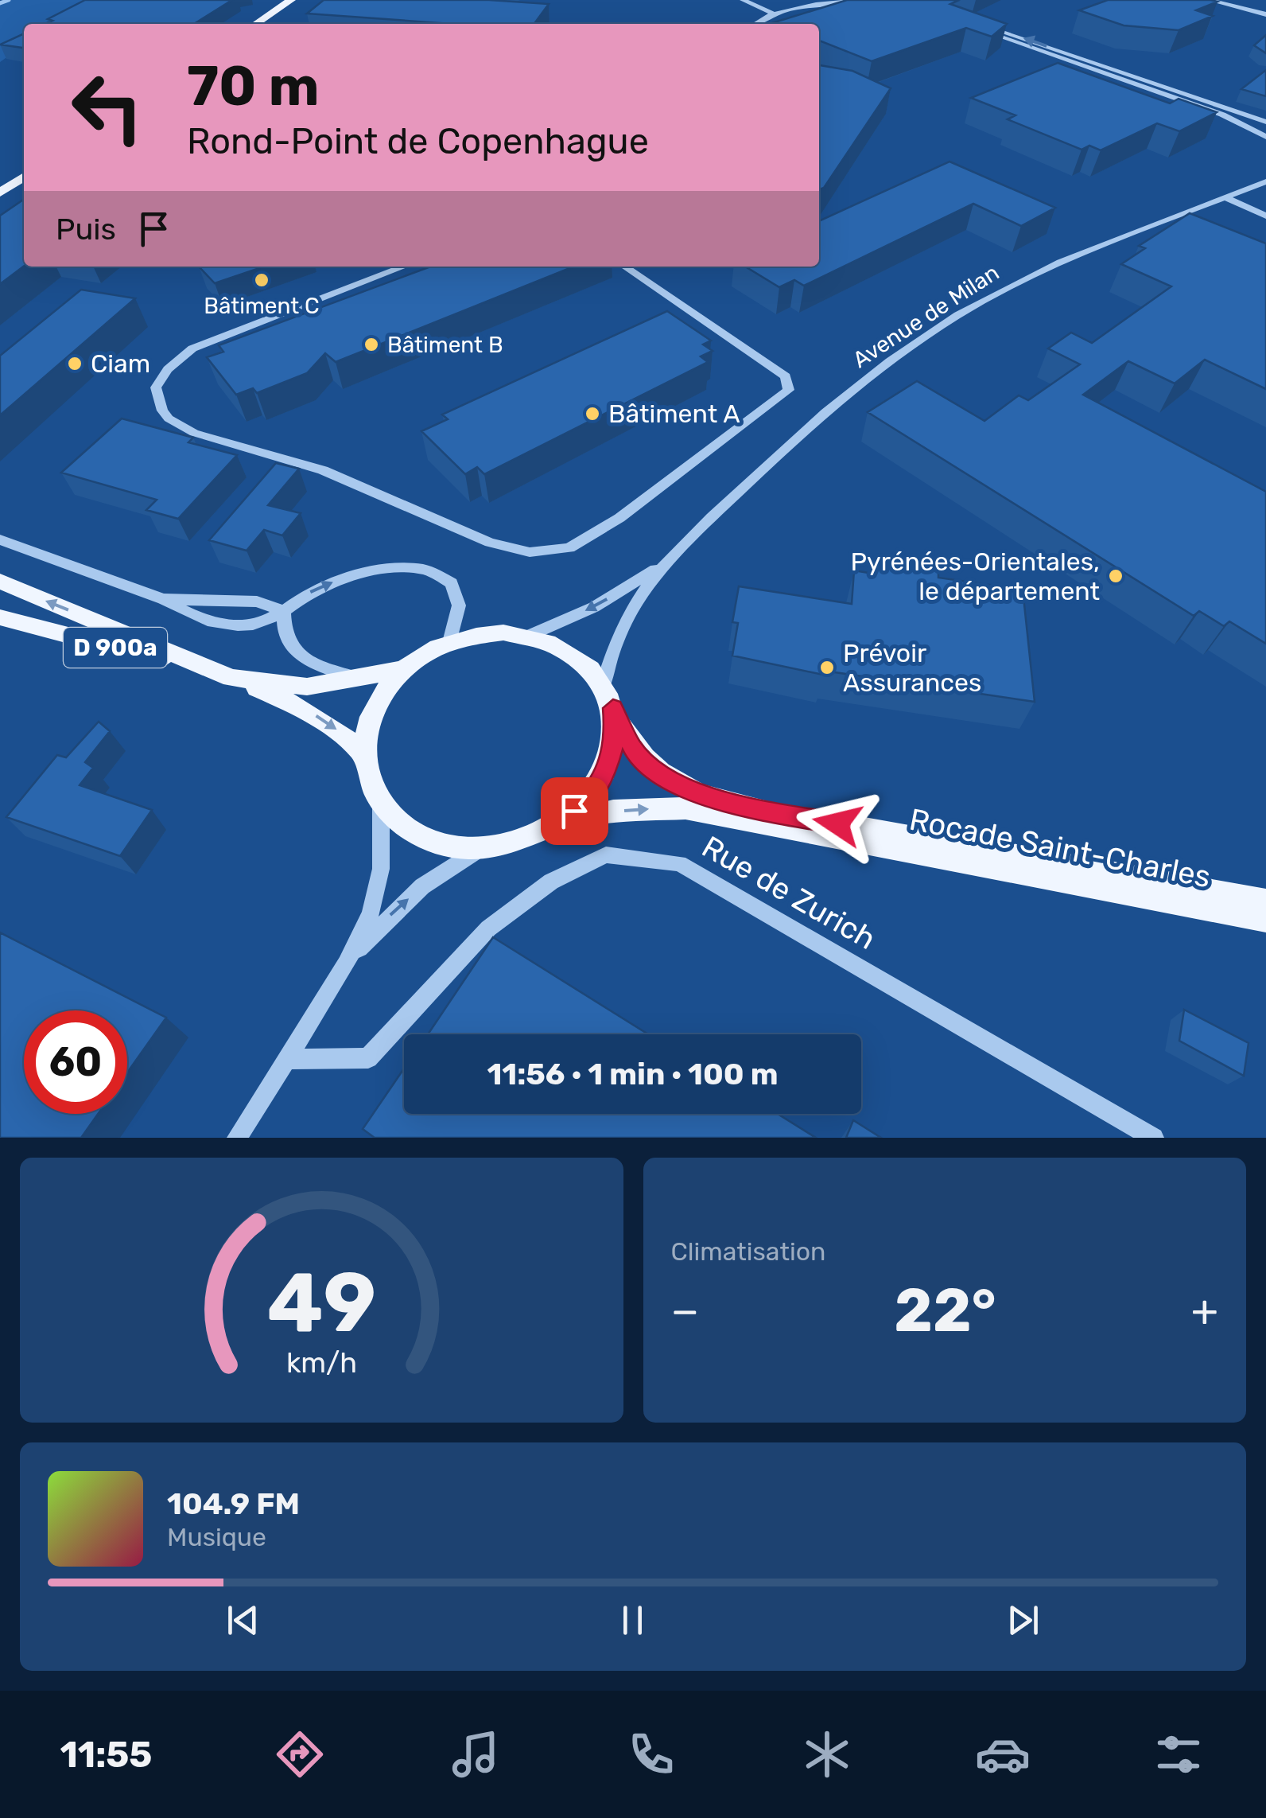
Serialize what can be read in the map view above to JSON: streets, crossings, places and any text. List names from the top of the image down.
{
  "streets": {
    "main road": ["D 900a", "Rocade Saint-Charles"],
    "street": ["Avenue de Milan", "Rue de Zurich"]
  },
  "crossings": [
    ["Avenue de Milan", "D 900a"],
    ["Avenue de Milan", "Rocade Saint-Charles"],
    ["D 900a", "Rocade Saint-Charles"]
  ],
  "places": [
    "Bâtiment C",
    "Bâtiment B",
    "Ciam",
    "Bâtiment A",
    "Pyrénées-Orientales, le département",
    "Prévoir Assurances"
  ],
  "page": {
    "turn": ["70 m", "Rond-Point de Copenhague"],
    "then": "Puis",
    "limit": "60",
    "trip": "11:56 · 1 min · 100 m",
    "tile": "Climatisation",
    "heat": ["−", "22°", "+"],
    "song": ["104.9 FM", "Musique"],
    "tabs": "11:55",
    "gauge": ["49", "km/h"]
  }
}
